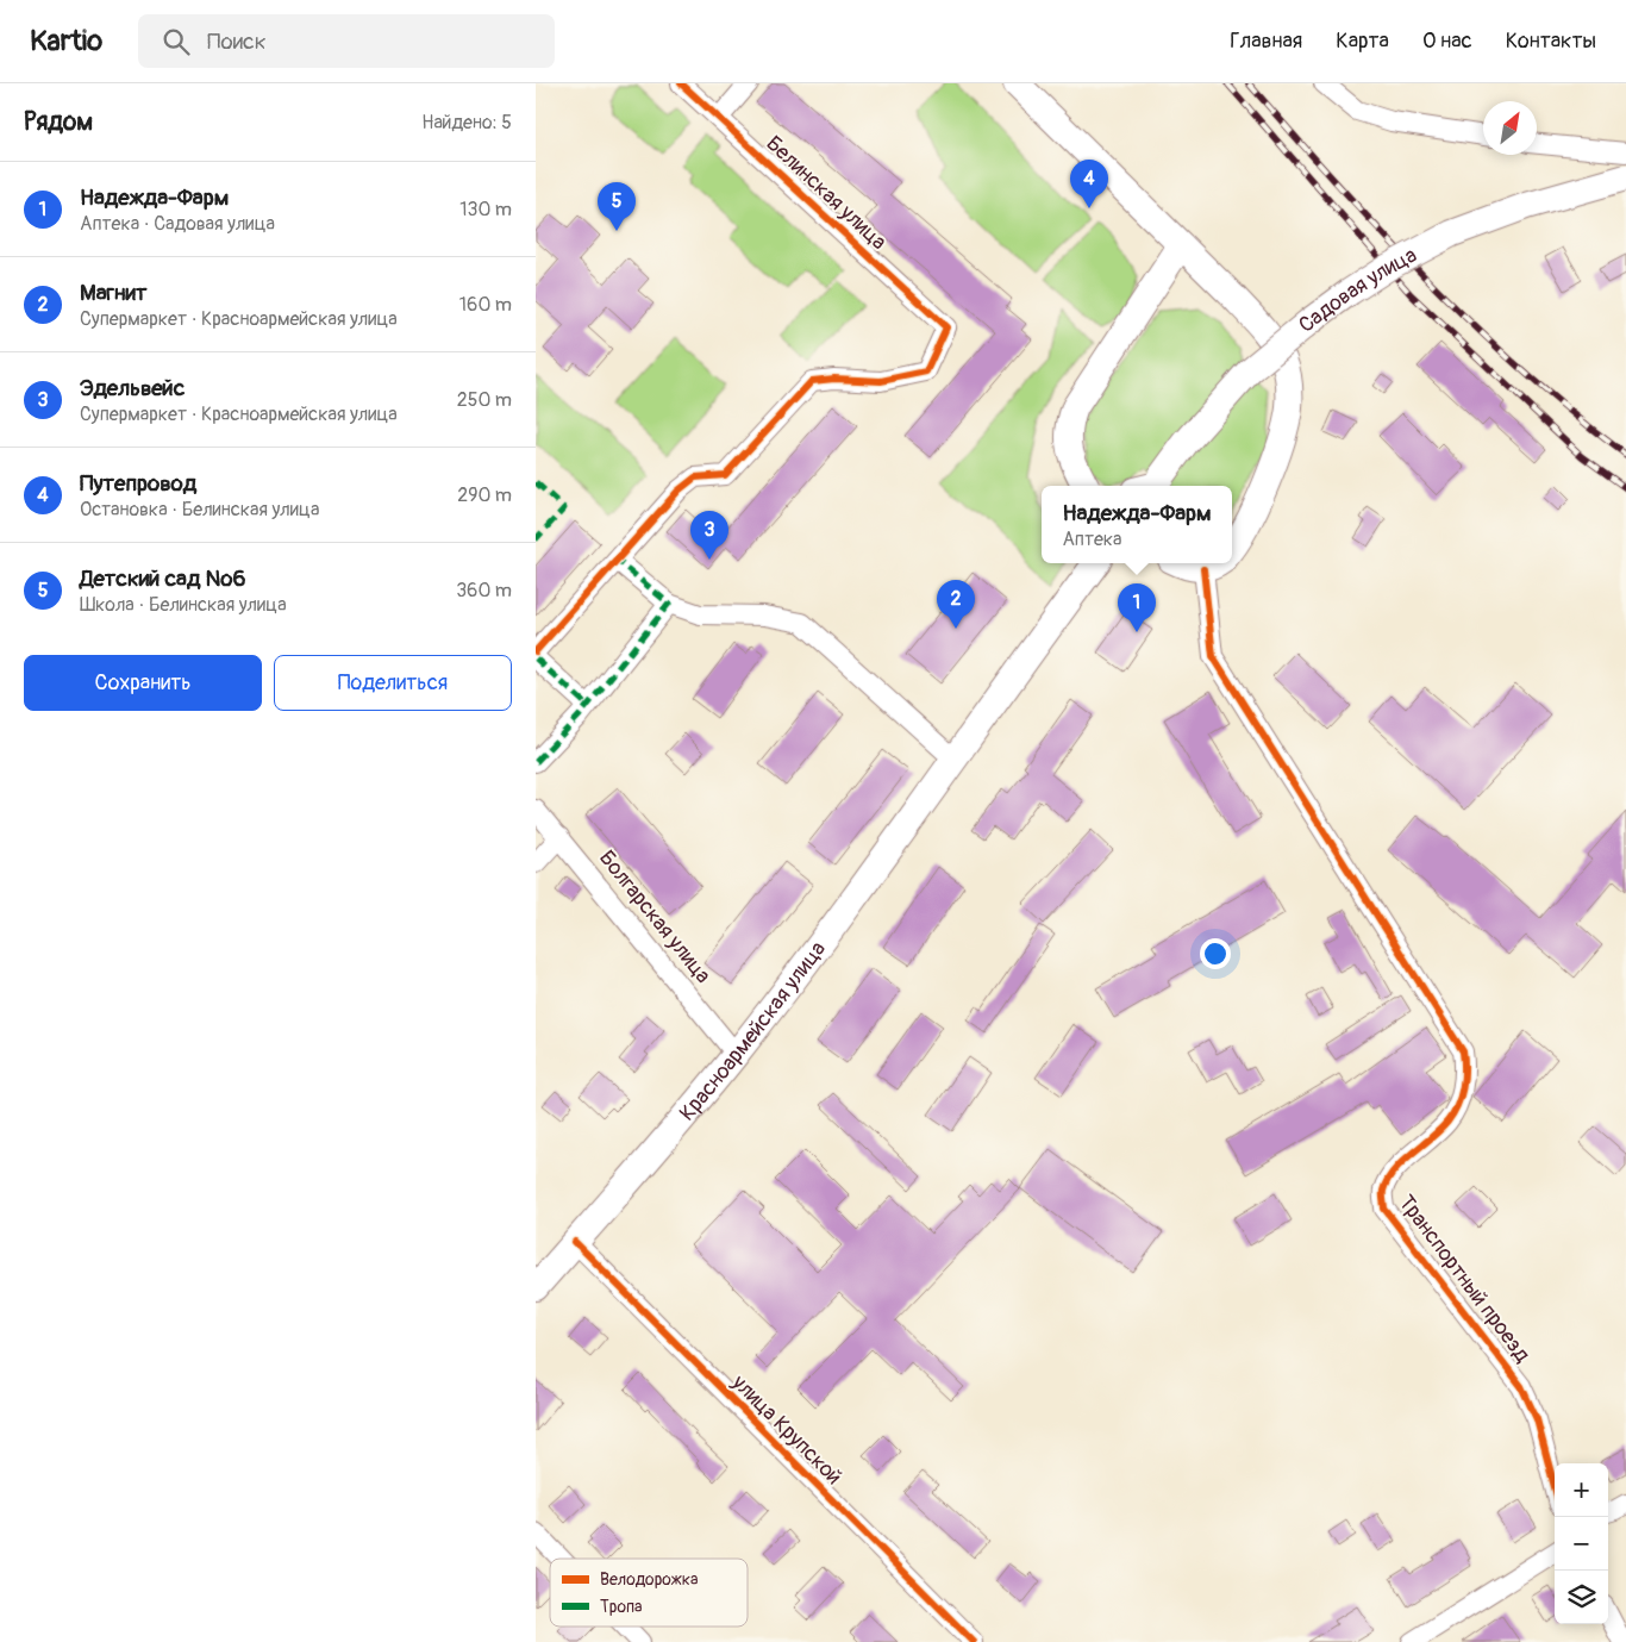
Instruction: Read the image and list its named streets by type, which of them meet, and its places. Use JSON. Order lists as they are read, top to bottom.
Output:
{
  "streets": {
    "main road": ["Садовая улица", "Красноармейская улица"],
    "street": [
      "Белинская улица",
      "Болгарская улица",
      "Транспортный проезд",
      "улица Крупской"
    ]
  },
  "crossings": [
    ["Болгарская улица", "Красноармейская улица"],
    ["Красноармейская улица", "улица Крупской"]
  ],
  "legend": ["Велодорожка", "Тропа"],
  "north": "top right",
  "page": {
    "header": "Kartio",
    "search": "Поиск",
    "nav": [
      "Главная",
      "Карта",
      "О нас",
      "Контакты"
    ],
    "heading": ["Рядом", "Найдено: 5"],
    "pins": [
      "4",
      "5",
      "3",
      "2",
      "1"
    ],
    "list": [
      {
        "mark": "1",
        "name": "Надежда-Фарм",
        "note": "Аптека · Садовая улица",
        "value": "130 m"
      },
      {
        "mark": "2",
        "name": "Магнит",
        "note": "Супермаркет · Красноармейская улица",
        "value": "160 m"
      },
      {
        "mark": "3",
        "name": "Эдельвейс",
        "note": "Супермаркет · Красноармейская улица",
        "value": "250 m"
      },
      {
        "mark": "4",
        "name": "Путепровод",
        "note": "Остановка · Белинская улица",
        "value": "290 m"
      },
      {
        "mark": "5",
        "name": "Детский сад №6",
        "note": "Школа · Белинская улица",
        "value": "360 m"
      }
    ],
    "popup": ["Надежда-Фарм", "Аптека"],
    "buttons": ["Сохранить", "Поделиться"],
    "map_buttons": ["+", "−"]
  }
}
